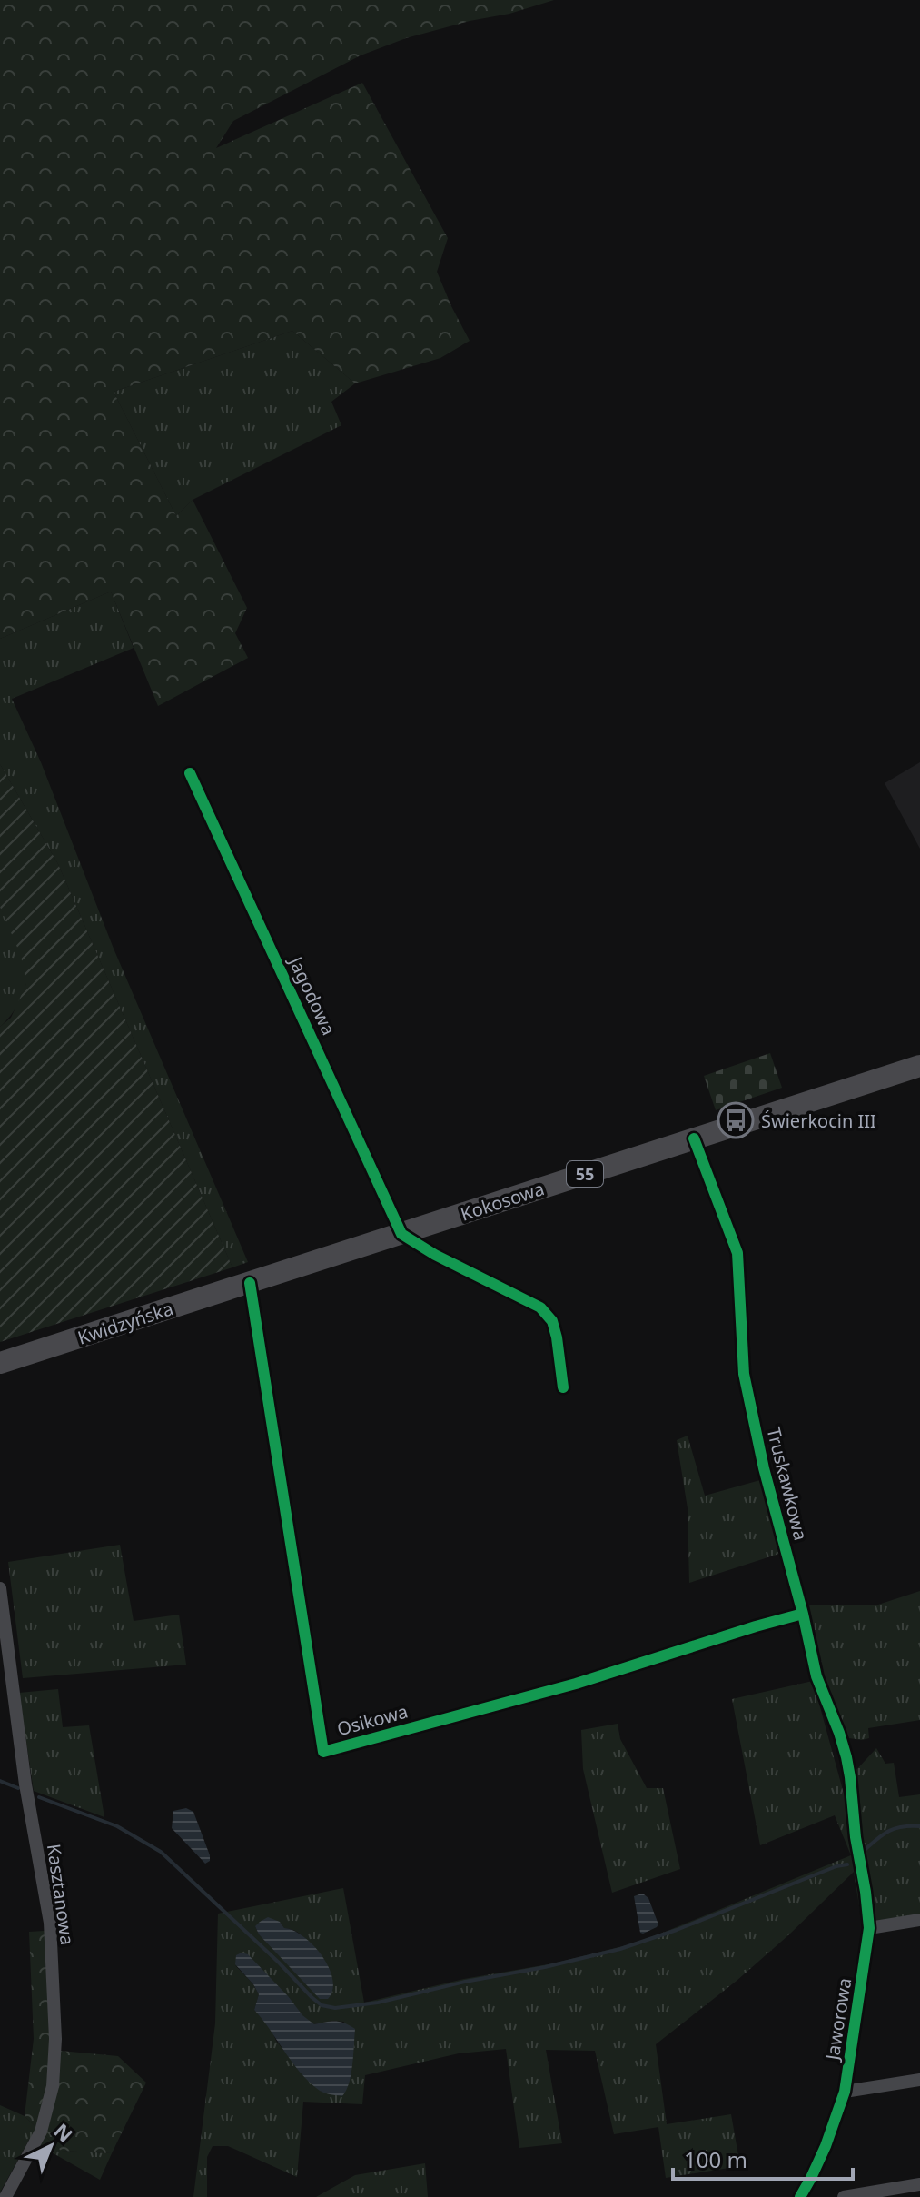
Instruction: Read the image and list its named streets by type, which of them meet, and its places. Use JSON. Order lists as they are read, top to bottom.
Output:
{
  "streets": {
    "main road": ["55", "Kokosowa", "Kwidzyńska"],
    "street": [
      "Jagodowa",
      "Truskawkowa",
      "Osikowa",
      "Kasztanowa",
      "Jaworowa"
    ]
  },
  "crossings": [
    ["Jagodowa", "Kokosowa"],
    ["Kokosowa", "Kwidzyńska"],
    ["Kokosowa", "Truskawkowa"],
    ["Kokosowa", "Osikowa"],
    ["Kwidzyńska", "Osikowa"],
    ["Truskawkowa", "Osikowa"],
    ["Truskawkowa", "Jaworowa"]
  ],
  "places": {
    "bus stop": ["Świerkocin III"]
  },
  "scale_bar": "100 m",
  "north": "top right"
}
